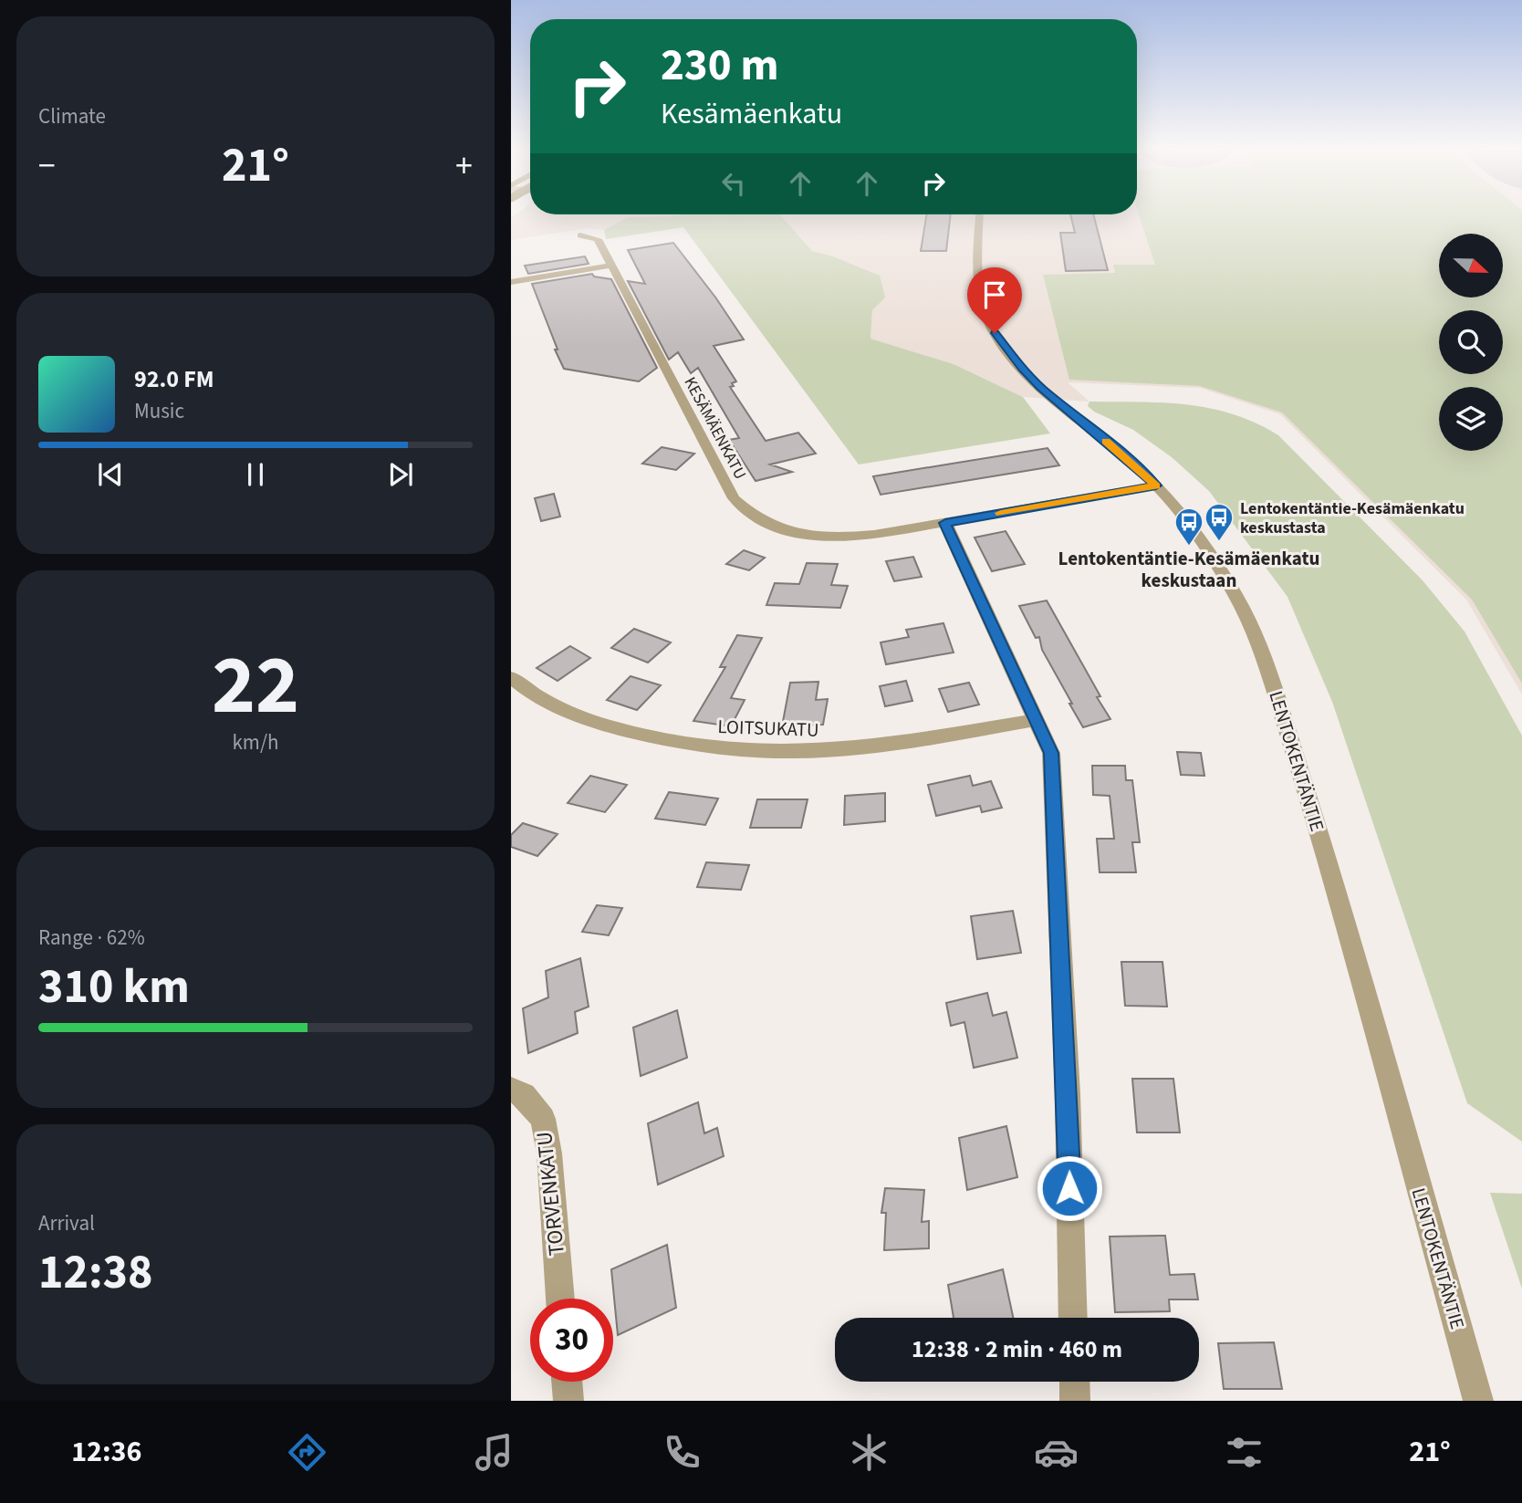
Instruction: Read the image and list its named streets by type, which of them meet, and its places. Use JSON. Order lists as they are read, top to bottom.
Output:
{
  "streets": {
    "street": [
      "KESÄMÄENKATU",
      "LOITSUKATU",
      "LENTOKENTÄNTIE",
      "TORVENKATU"
    ]
  },
  "crossings": [
    ["KESÄMÄENKATU", "LENTOKENTÄNTIE"]
  ],
  "places": {
    "bus stop": ["Lentokentäntie-Kesämäenkatu keskustasta", "Lentokentäntie-Kesämäenkatu keskustaan"]
  },
  "north": "right",
  "page": {
    "tile": [
      "Climate",
      ["22", "km/h"],
      ["Range · 62%", "310 km"],
      ["Arrival", "12:38"]
    ],
    "turn": ["230 m", "Kesämäenkatu"],
    "heat": ["−", "21°", "+"],
    "song": ["92.0 FM", "Music"],
    "limit": "30",
    "trip": "12:38 · 2 min · 460 m",
    "tabs": ["12:36", "21°"]
  }
}
